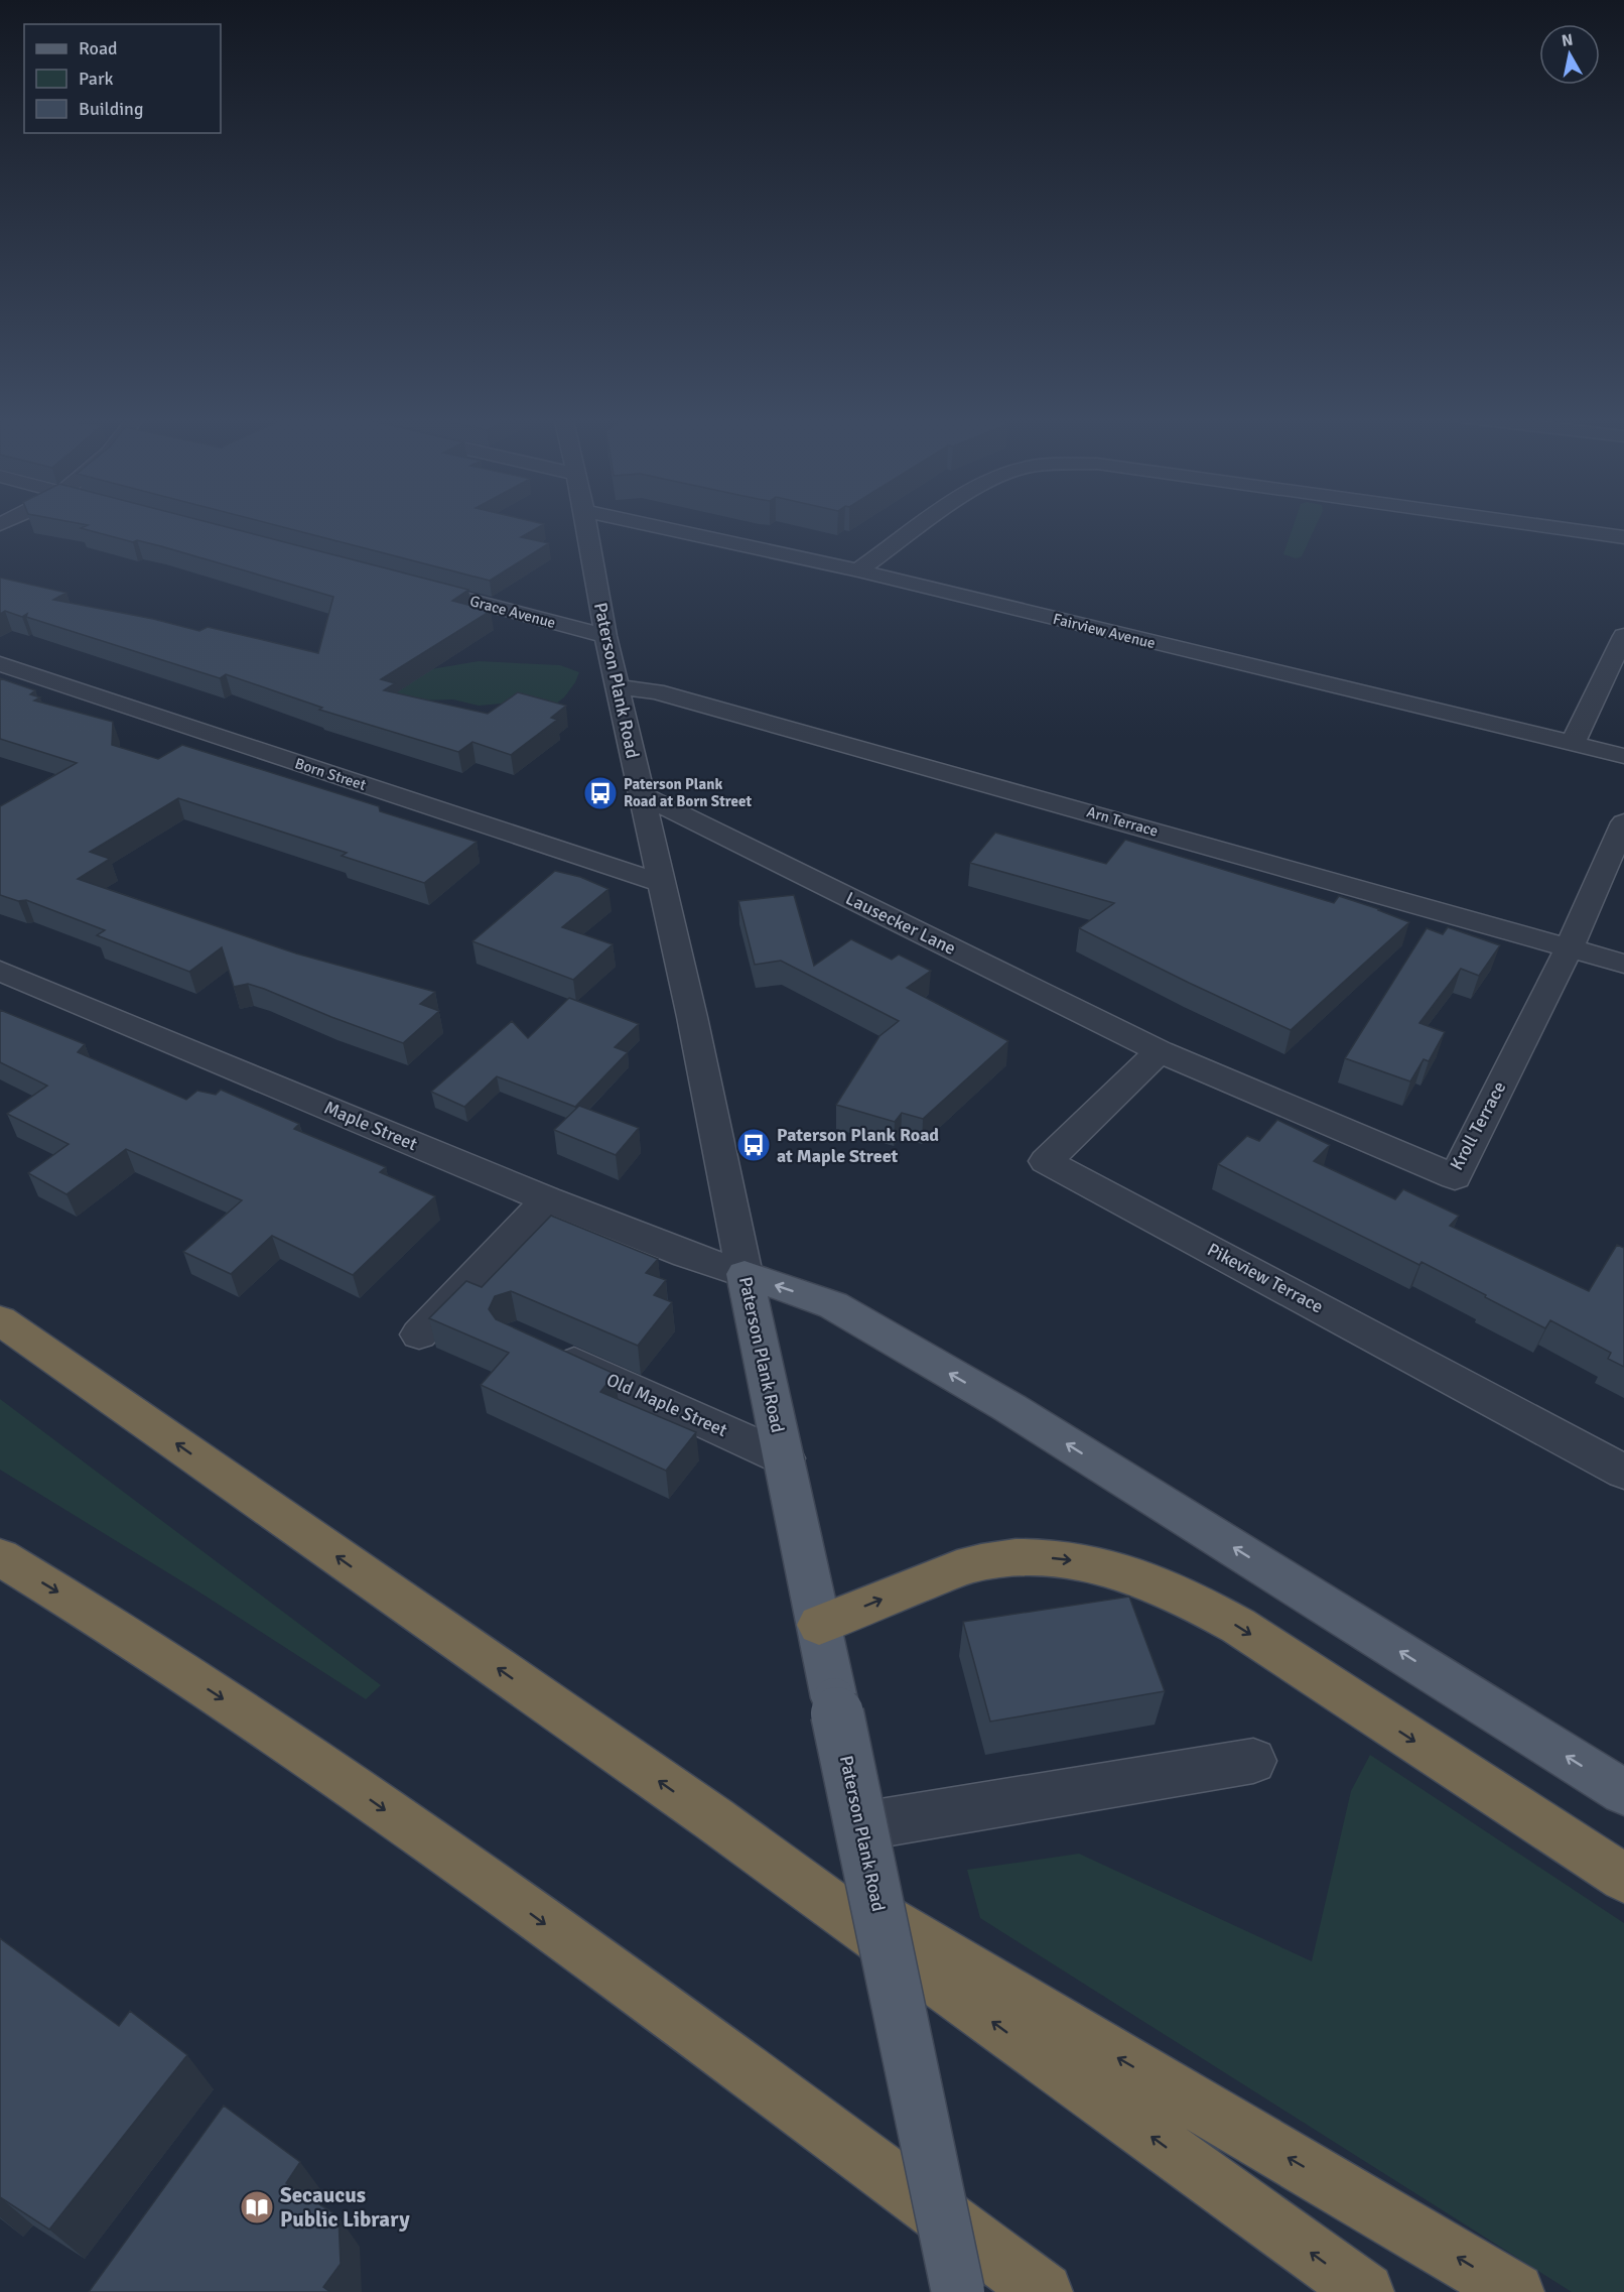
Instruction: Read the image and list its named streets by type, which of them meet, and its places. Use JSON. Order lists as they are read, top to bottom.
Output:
{
  "streets": {
    "main road": ["Paterson Plank Road"],
    "street": [
      "Grace Avenue",
      "Fairview Avenue",
      "Born Street",
      "Arn Terrace",
      "Lausecker Lane",
      "Maple Street",
      "Kroll Terrace",
      "Pikeview Terrace",
      "Old Maple Street"
    ]
  },
  "crossings": [
    ["Grace Avenue", "Paterson Plank Road"],
    ["Paterson Plank Road", "Born Street"],
    ["Paterson Plank Road", "Arn Terrace"],
    ["Paterson Plank Road", "Lausecker Lane"],
    ["Paterson Plank Road", "Maple Street"],
    ["Paterson Plank Road", "Old Maple Street"],
    ["Arn Terrace", "Kroll Terrace"],
    ["Lausecker Lane", "Kroll Terrace"],
    ["Lausecker Lane", "Pikeview Terrace"],
    ["Kroll Terrace", "Pikeview Terrace"]
  ],
  "places": {
    "bus stop": ["Paterson Plank Road at Born Street", "Paterson Plank Road at Maple Street"],
    "library": ["Secaucus Public Library"]
  },
  "legend": ["Road", "Park", "Building"],
  "north": "top"
}
